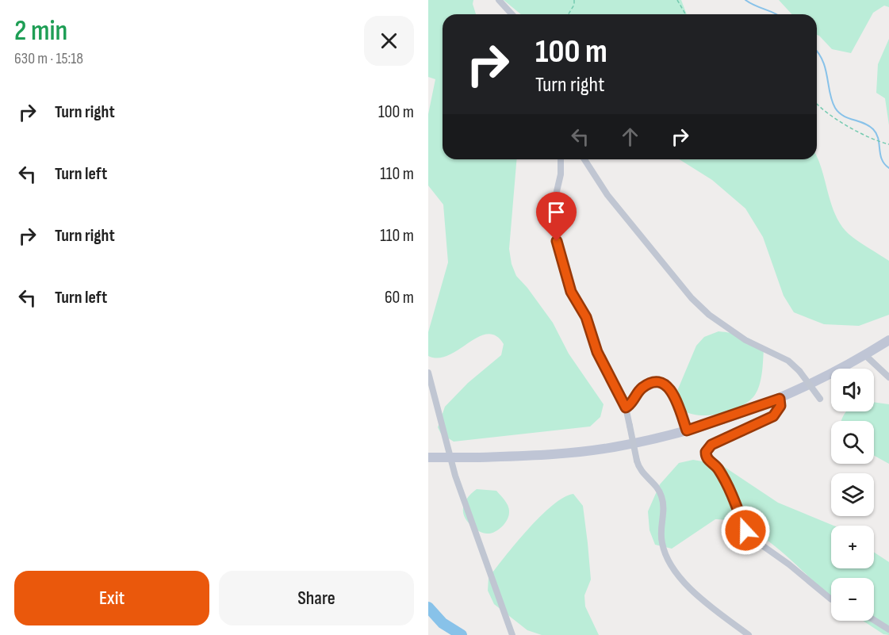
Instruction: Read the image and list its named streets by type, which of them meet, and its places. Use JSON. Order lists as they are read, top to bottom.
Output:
{
  "page": {
    "heading": ["2 min", "630 m · 15:18"],
    "turn": ["100 m", "Turn right"],
    "list": [
      {
        "name": "Turn right",
        "value": "100 m"
      },
      {
        "name": "Turn left",
        "value": "110 m"
      },
      {
        "name": "Turn right",
        "value": "110 m"
      },
      {
        "name": "Turn left",
        "value": "60 m"
      }
    ],
    "map_buttons": ["+", "−"],
    "buttons": ["Exit", "Share"]
  }
}
